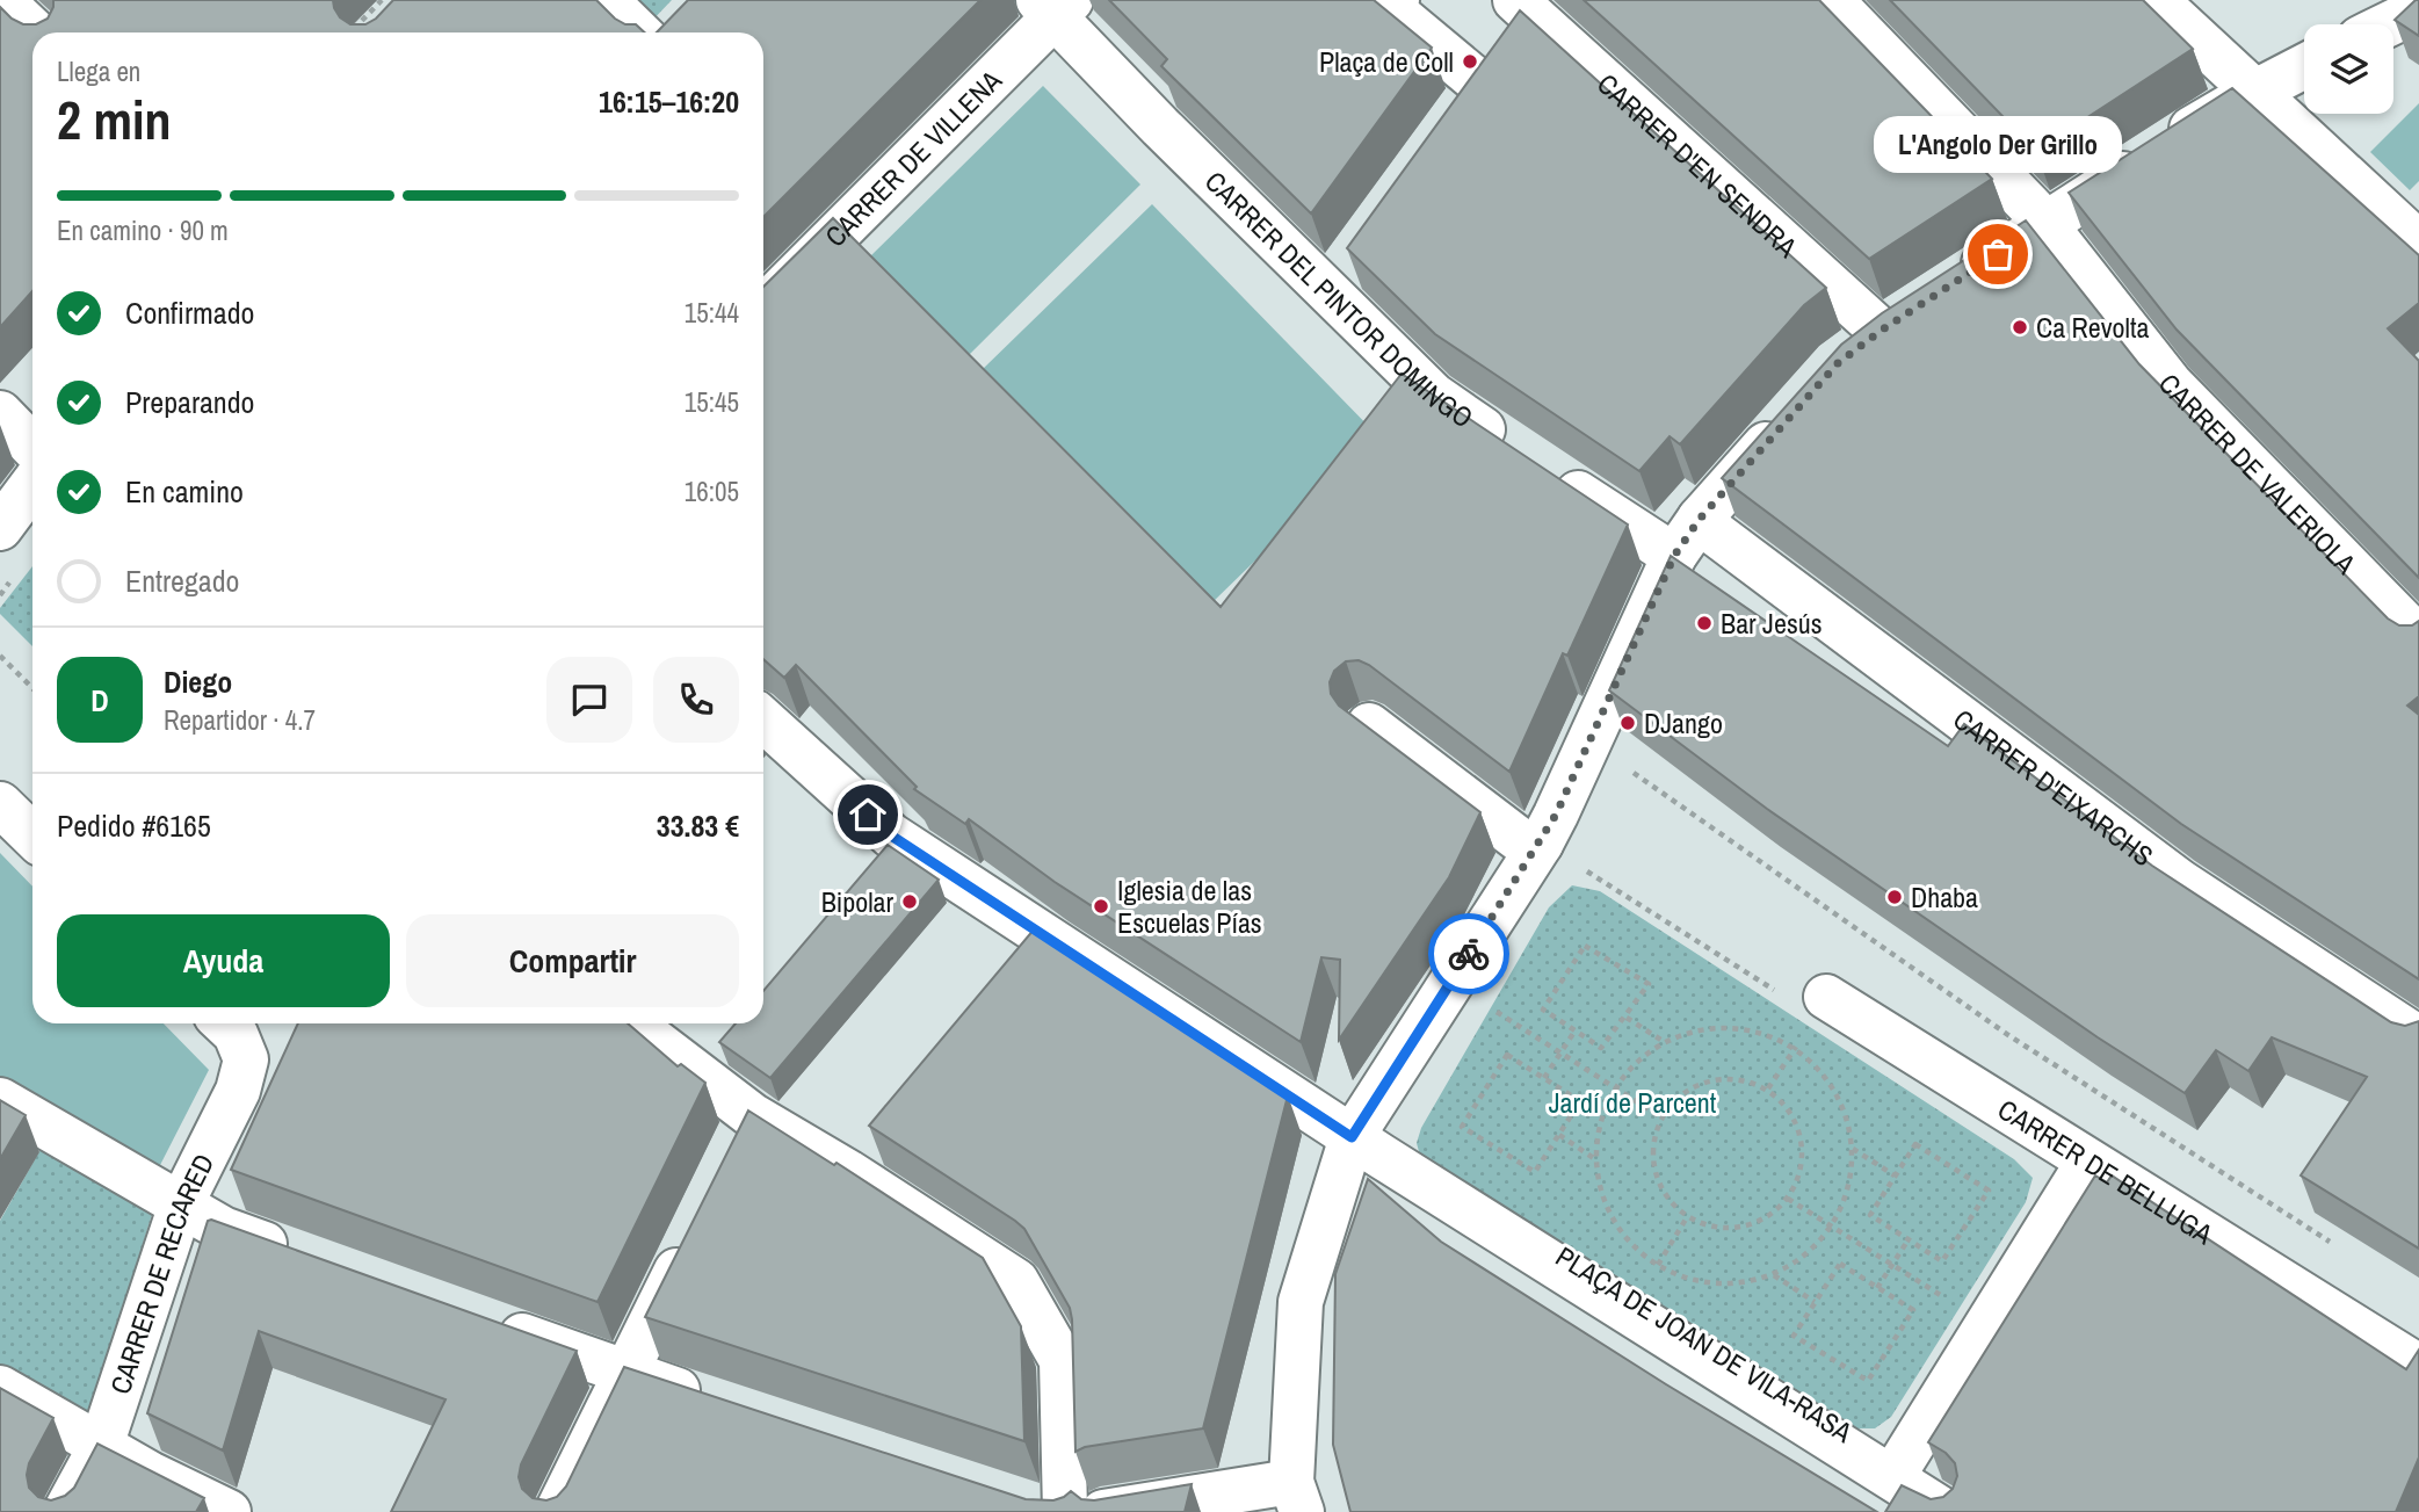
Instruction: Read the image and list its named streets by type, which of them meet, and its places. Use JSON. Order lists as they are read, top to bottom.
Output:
{
  "streets": {
    "street": [
      "CARRER DE VILLENA",
      "CARRER D'EN SENDRA",
      "CARRER DEL PINTOR DOMINGO",
      "CARRER DE VALERIOLA",
      "CARRER D'EIXARCHS",
      "CARRER DE BELLUGA",
      "CARRER DE RECARED",
      "PLAÇA DE JOAN DE VILA-RASA"
    ]
  },
  "crossings": [
    ["CARRER DE VILLENA", "CARRER DEL PINTOR DOMINGO"]
  ],
  "parks": ["Jardí de Parcent"],
  "places": [
    "Plaça de Coll",
    "L'Angolo Der Grillo",
    "Ca Revolta",
    "Bar Jesús",
    "DJango",
    "Dhaba",
    "Bipolar",
    "Iglesia de las Escuelas Pías"
  ],
  "page": {
    "heading": ["2 min", "Llega en", "16:15–16:20"],
    "panel": [
      "Diego",
      "Repartidor · 4.7",
      "Pedido #6165",
      "33.83 €"
    ],
    "bubble": "L'Angolo Der Grillo",
    "bar": "En camino · 90 m",
    "list": [
      ["Confirmado", "15:44"],
      ["Preparando", "15:45"],
      ["En camino", "16:05"],
      "Entregado"
    ],
    "round": "D",
    "buttons": ["Ayuda", "Compartir"]
  }
}
